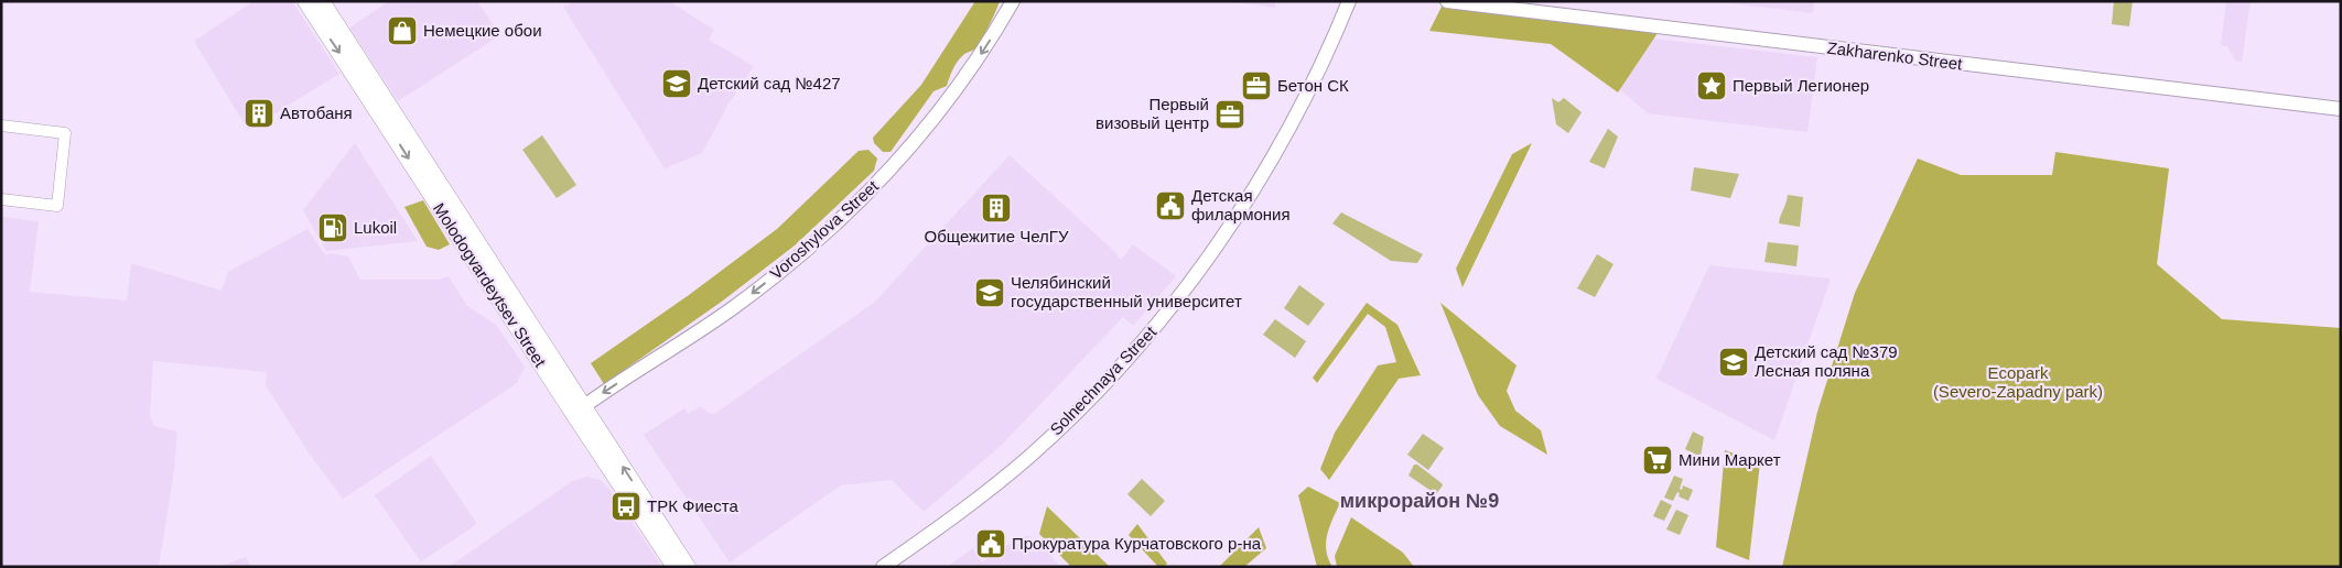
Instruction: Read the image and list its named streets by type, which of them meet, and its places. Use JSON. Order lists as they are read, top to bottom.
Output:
{
  "streets": {
    "main road": ["Molodogvardeytsev Street"],
    "street": ["Zakharenko Street", "Voroshylova Street", "Solnechnaya Street"]
  },
  "crossings": [
    ["Voroshylova Street", "Molodogvardeytsev Street"]
  ],
  "one_way": ["Voroshylova Street"],
  "districts": ["микрорайон №9"],
  "parks": ["Ecopark (Severo-Zapadny park)"],
  "places": {
    "shop": ["Немецкие обои"],
    "school or university": ["Детский сад №427", "Челябинский государственный университет", "Детский сад №379 Лесная поляна"],
    "office": ["Бетон СК", "Первый визовый центр"],
    "place": ["Первый Легионер"],
    "building": ["Автобаня", "Общежитие ЧелГУ"],
    "public building": ["Детская филармония", "Прокуратура Курчатовского р-на"],
    "fuel station": ["Lukoil"],
    "supermarket": ["Мини Маркет"],
    "bus stop": ["ТРК Фиеста"]
  }
}
